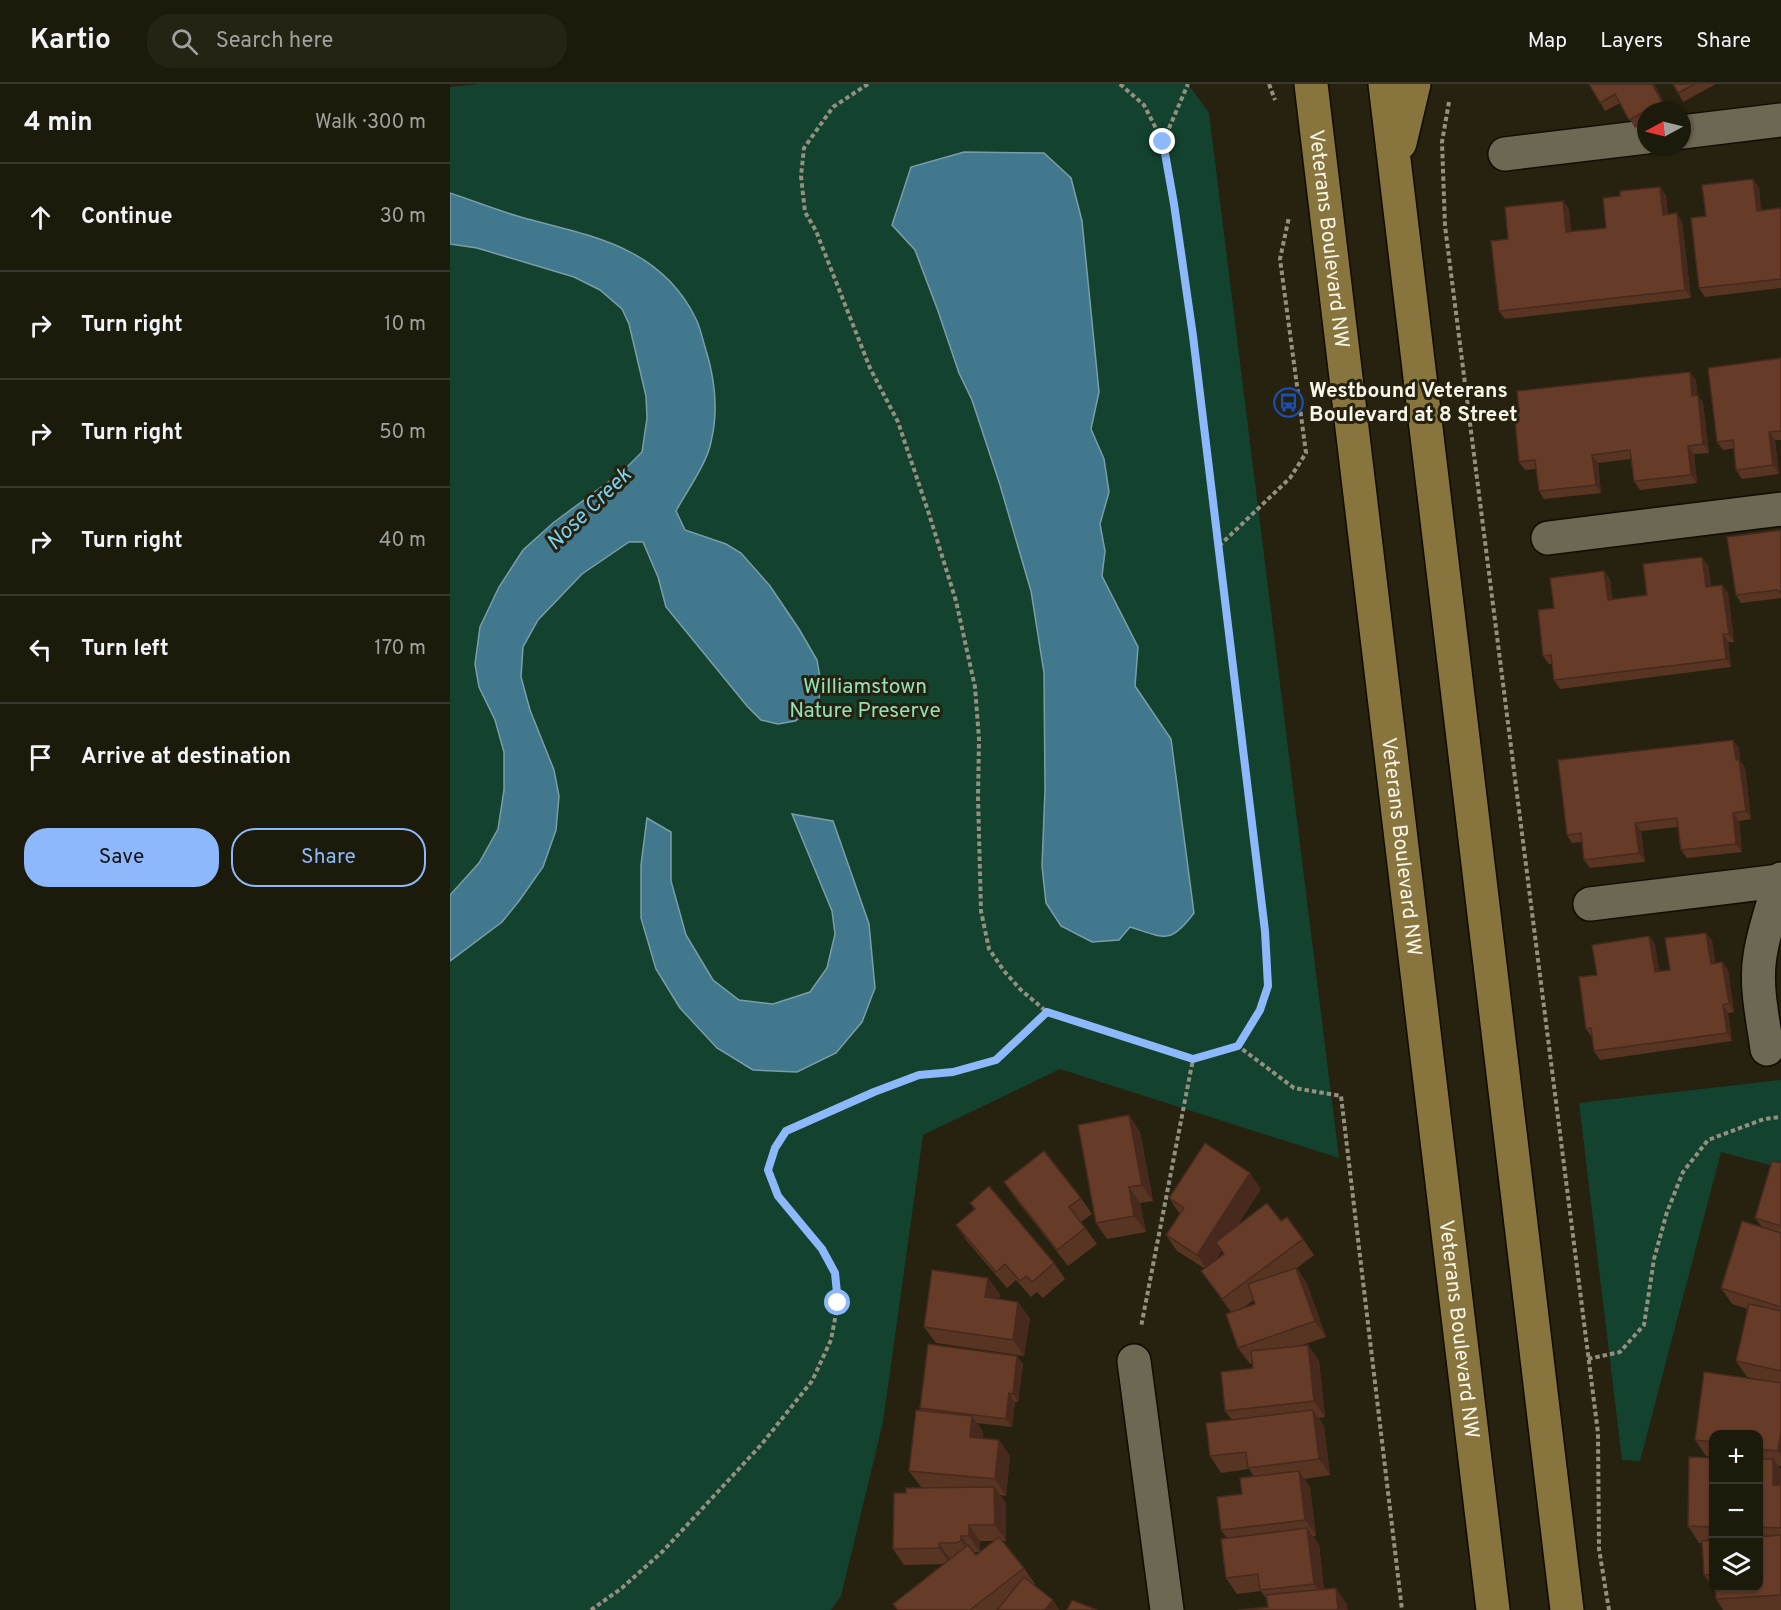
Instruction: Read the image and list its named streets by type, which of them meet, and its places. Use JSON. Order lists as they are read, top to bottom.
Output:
{
  "streets": {
    "main road": ["Veterans Boulevard NW"]
  },
  "water": ["Nose Creek"],
  "parks": ["Williamstown Nature Preserve"],
  "places": {
    "bus stop": ["Westbound Veterans Boulevard at 8 Street"]
  },
  "north": "left",
  "page": {
    "header": "Kartio",
    "search": "Search here",
    "nav": ["Map", "Layers", "Share"],
    "heading": ["4 min", "Walk · 300 m"],
    "list": [
      ["Continue", "30 m"],
      ["Turn right", "10 m"],
      ["Turn right", "50 m"],
      ["Turn right", "40 m"],
      ["Turn left", "170 m"],
      "Arrive at destination"
    ],
    "buttons": ["Save", "Share"],
    "map_buttons": ["+", "−"]
  }
}
